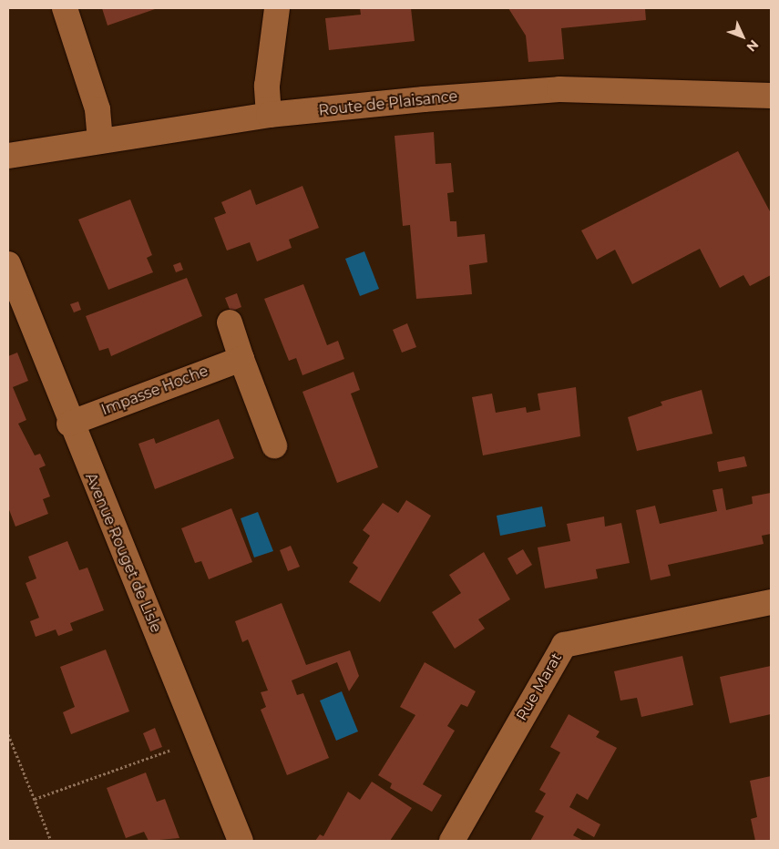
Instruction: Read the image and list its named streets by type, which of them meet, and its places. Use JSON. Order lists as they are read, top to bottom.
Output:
{
  "streets": {
    "street": [
      "Route de Plaisance",
      "Impasse Hoche",
      "Avenue Rouget de Lisle",
      "Rue Marat"
    ]
  },
  "crossings": [
    ["Impasse Hoche", "Avenue Rouget de Lisle"]
  ],
  "north": "bottom right"
}
